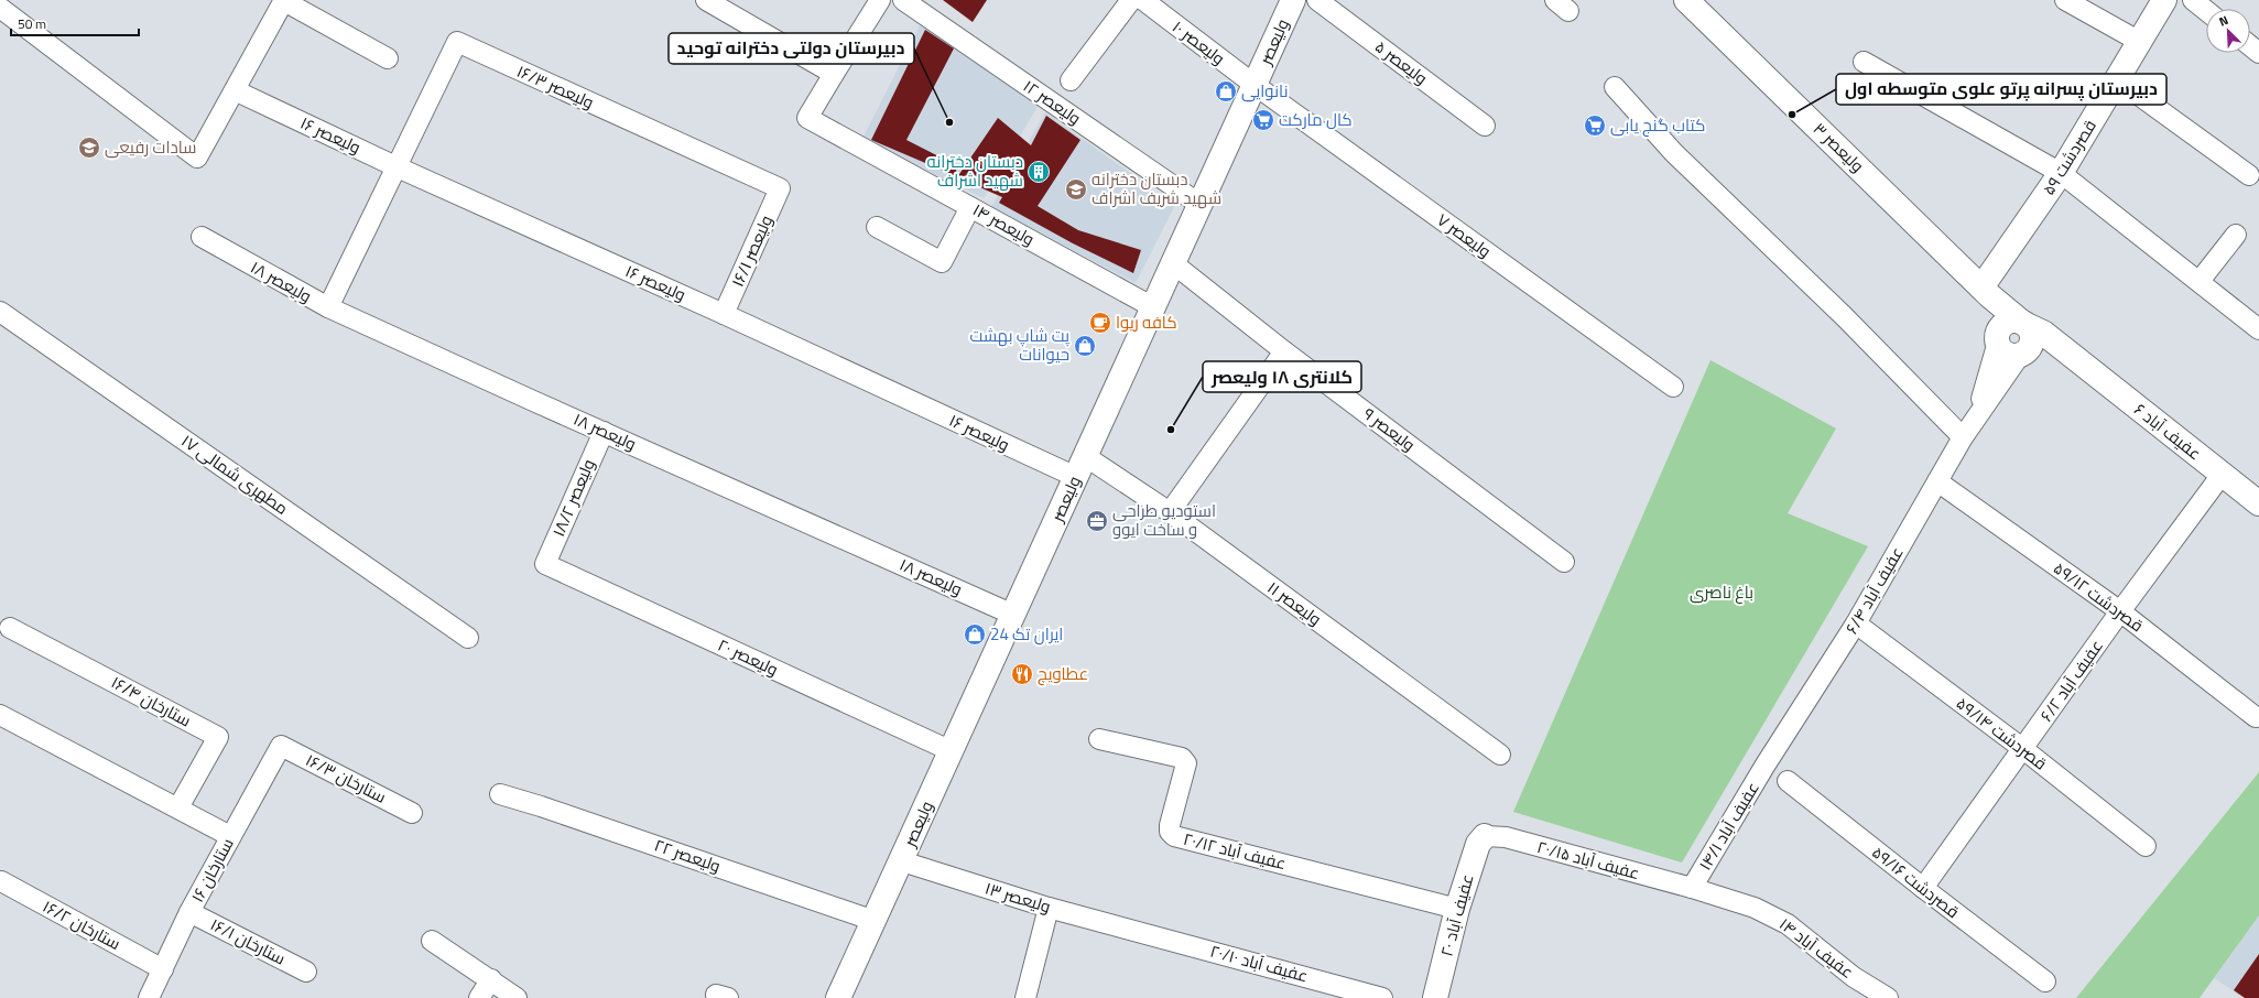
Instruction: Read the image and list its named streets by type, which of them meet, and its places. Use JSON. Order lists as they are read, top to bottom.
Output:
{
  "streets": {
    "street": [
      "ولیعصر",
      "۱۰ ولیعصر",
      "۵ ولیعصر",
      "۱۶/۳ ولیعصر",
      "۱۲ ولیعصر",
      "۱۶ ولیعصر",
      "۳ ولیعصر",
      "۵۹ قصردشت",
      "۱۴ ولیعصر",
      "۷ ولیعصر",
      "۱۶/۱ ولیعصر",
      "۱۸ ولیعصر",
      "۹ ولیعصر",
      "عفیف آباد ۶",
      "۱۷ مطهری شمالی",
      "۱۸/۲ ولیعصر",
      "عفیف آباد ۶/۴",
      "۵۹/۱۲ قصردشت",
      "۱۱ ولیعصر",
      "۲۰ ولیعصر",
      "عفیف آباد ۶/۲",
      "۱۶/۴ ستارخان",
      "۵۹/۱۴ قصردشت",
      "۱۶/۳ ستارخان",
      "عفیف آباد ۱۴/۱",
      "عفیف آباد ۲۰/۱۲",
      "۲۲ ولیعصر",
      "عفیف آباد ۲۰/۱۵",
      "۱۶ ستارخان",
      "۵۹/۱۶ قصردشت",
      "۱۳ ولیعصر",
      "عفیف آباد ۲۰",
      "۱۶/۲ ستارخان",
      "۱۶/۱ ستارخان",
      "عفیف آباد ۱۴",
      "عفیف آباد ۲۰/۱۰"
    ]
  },
  "crossings": [
    ["ولیعصر", "۱۰ ولیعصر"],
    ["ولیعصر", "۱۲ ولیعصر"],
    ["ولیعصر", "۱۶ ولیعصر"],
    ["ولیعصر", "۱۴ ولیعصر"],
    ["ولیعصر", "۷ ولیعصر"],
    ["ولیعصر", "۱۸ ولیعصر"],
    ["ولیعصر", "۹ ولیعصر"],
    ["ولیعصر", "۱۱ ولیعصر"],
    ["ولیعصر", "۲۰ ولیعصر"],
    ["ولیعصر", "۲۲ ولیعصر"],
    ["ولیعصر", "۱۳ ولیعصر"],
    ["۱۰ ولیعصر", "۷ ولیعصر"],
    ["۱۶/۳ ولیعصر", "۱۶ ولیعصر"],
    ["۱۶/۳ ولیعصر", "۱۶/۱ ولیعصر"],
    ["۱۶ ولیعصر", "۱۶/۱ ولیعصر"],
    ["۱۶ ولیعصر", "۱۱ ولیعصر"],
    ["۳ ولیعصر", "۵۹ قصردشت"],
    ["۳ ولیعصر", "عفیف آباد ۶"],
    ["۳ ولیعصر", "عفیف آباد ۶/۴"],
    ["۱۸ ولیعصر", "۱۸/۲ ولیعصر"],
    ["عفیف آباد ۶", "عفیف آباد ۶/۴"],
    ["عفیف آباد ۶", "عفیف آباد ۶/۲"],
    ["۱۸/۲ ولیعصر", "۲۰ ولیعصر"],
    ["عفیف آباد ۶/۴", "۵۹/۱۲ قصردشت"],
    ["عفیف آباد ۶/۴", "۵۹/۱۴ قصردشت"],
    ["عفیف آباد ۶/۴", "عفیف آباد ۱۴/۱"],
    ["۵۹/۱۲ قصردشت", "عفیف آباد ۶/۲"],
    ["عفیف آباد ۶/۲", "۵۹/۱۴ قصردشت"],
    ["عفیف آباد ۶/۲", "۵۹/۱۶ قصردشت"],
    ["۱۶/۳ ستارخان", "۱۶ ستارخان"],
    ["عفیف آباد ۱۴/۱", "عفیف آباد ۲۰/۱۵"],
    ["عفیف آباد ۱۴/۱", "عفیف آباد ۱۴"],
    ["عفیف آباد ۲۰/۱۲", "عفیف آباد ۲۰"],
    ["عفیف آباد ۲۰/۱۵", "عفیف آباد ۲۰"],
    ["عفیف آباد ۲۰/۱۵", "عفیف آباد ۱۴"],
    ["۱۶ ستارخان", "۱۶/۲ ستارخان"],
    ["۱۶ ستارخان", "۱۶/۱ ستارخان"],
    ["۱۳ ولیعصر", "عفیف آباد ۲۰/۱۰"]
  ],
  "parks": ["باغ ناصری"],
  "places": {
    "shop": ["نانوایی", "پت شاپ بهشت حیوانات", "ایران تک 24"],
    "other": ["دبیرستان پسرانه پرتو علوی متوسطه اول", "دبیرستان دولتی دخترانه توحید", "کلانتری ۱۸ ولیعصر"],
    "supermarket": ["کال مارکت", "کتاب گنج یابی"],
    "school or university": ["سادات رفیعی", "دبستان دخترانه شهید شریف اشراف"],
    "building": ["دبستان دخترانه شهید اشراف"],
    "cafe": ["کافه ریوا"],
    "office": ["استودیو طراحی و ساخت ایوو"],
    "restaurant": ["عطاویچ"]
  },
  "scale_bar": "50 m",
  "north": "top left"
}
